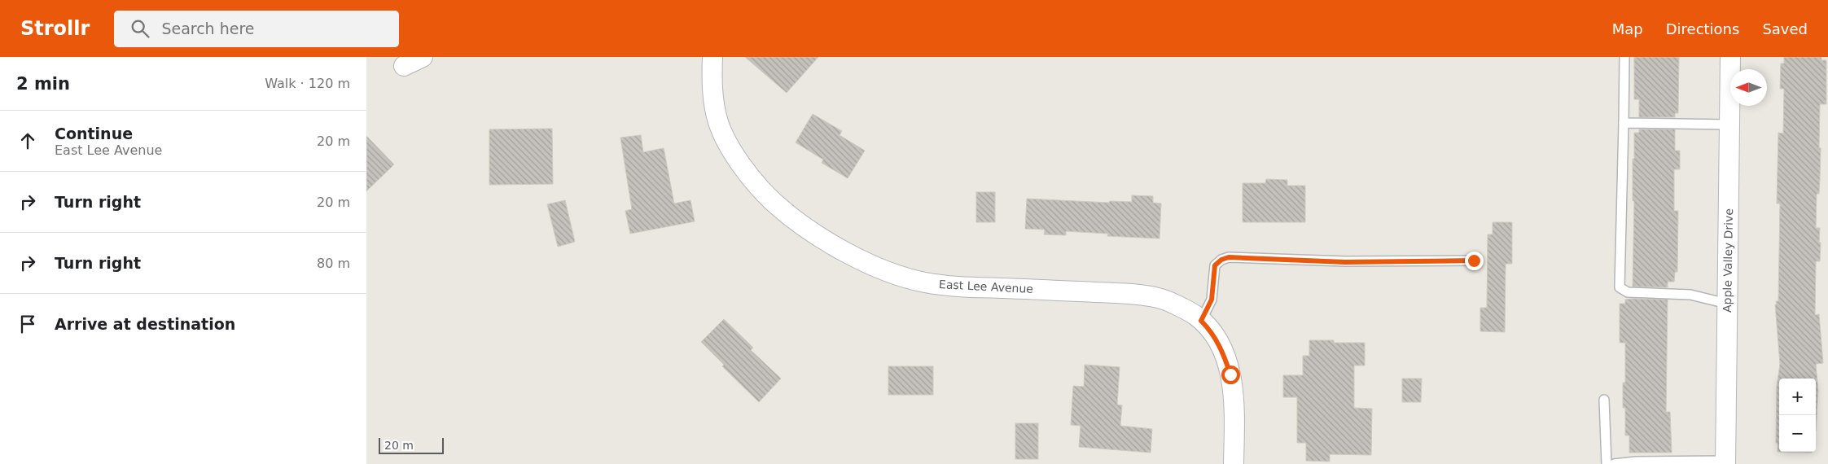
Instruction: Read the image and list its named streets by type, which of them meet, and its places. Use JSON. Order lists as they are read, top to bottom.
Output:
{
  "streets": {
    "street": ["Apple Valley Drive", "East Lee Avenue"]
  },
  "scale_bar": "20 m",
  "north": "left",
  "page": {
    "header": "Strollr",
    "search": "Search here",
    "nav": ["Map", "Directions", "Saved"],
    "heading": ["2 min", "Walk · 120 m"],
    "list": [
      ["Continue", "East Lee Avenue", "20 m"],
      ["Turn right", "20 m"],
      ["Turn right", "80 m"],
      "Arrive at destination"
    ],
    "map_buttons": ["+", "−"],
    "scale": "20 m"
  }
}
